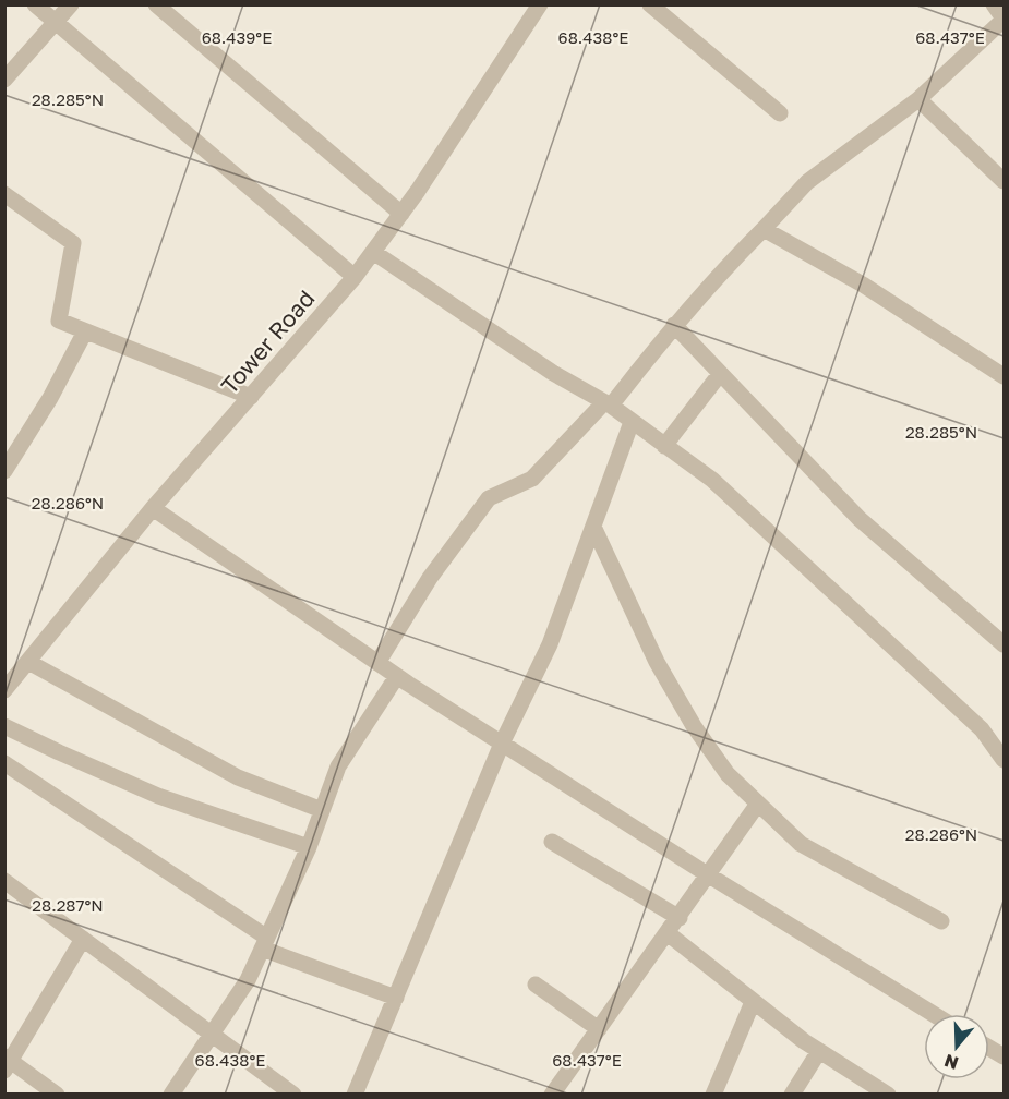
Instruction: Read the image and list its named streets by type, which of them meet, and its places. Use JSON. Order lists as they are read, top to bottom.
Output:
{
  "streets": {
    "street": ["Tower Road"]
  },
  "north": "bottom",
  "coordinates": [
    "68.438°E",
    "68.437°E",
    "68.439°E",
    "28.285°N",
    "28.286°N",
    "28.287°N"
  ]
}
